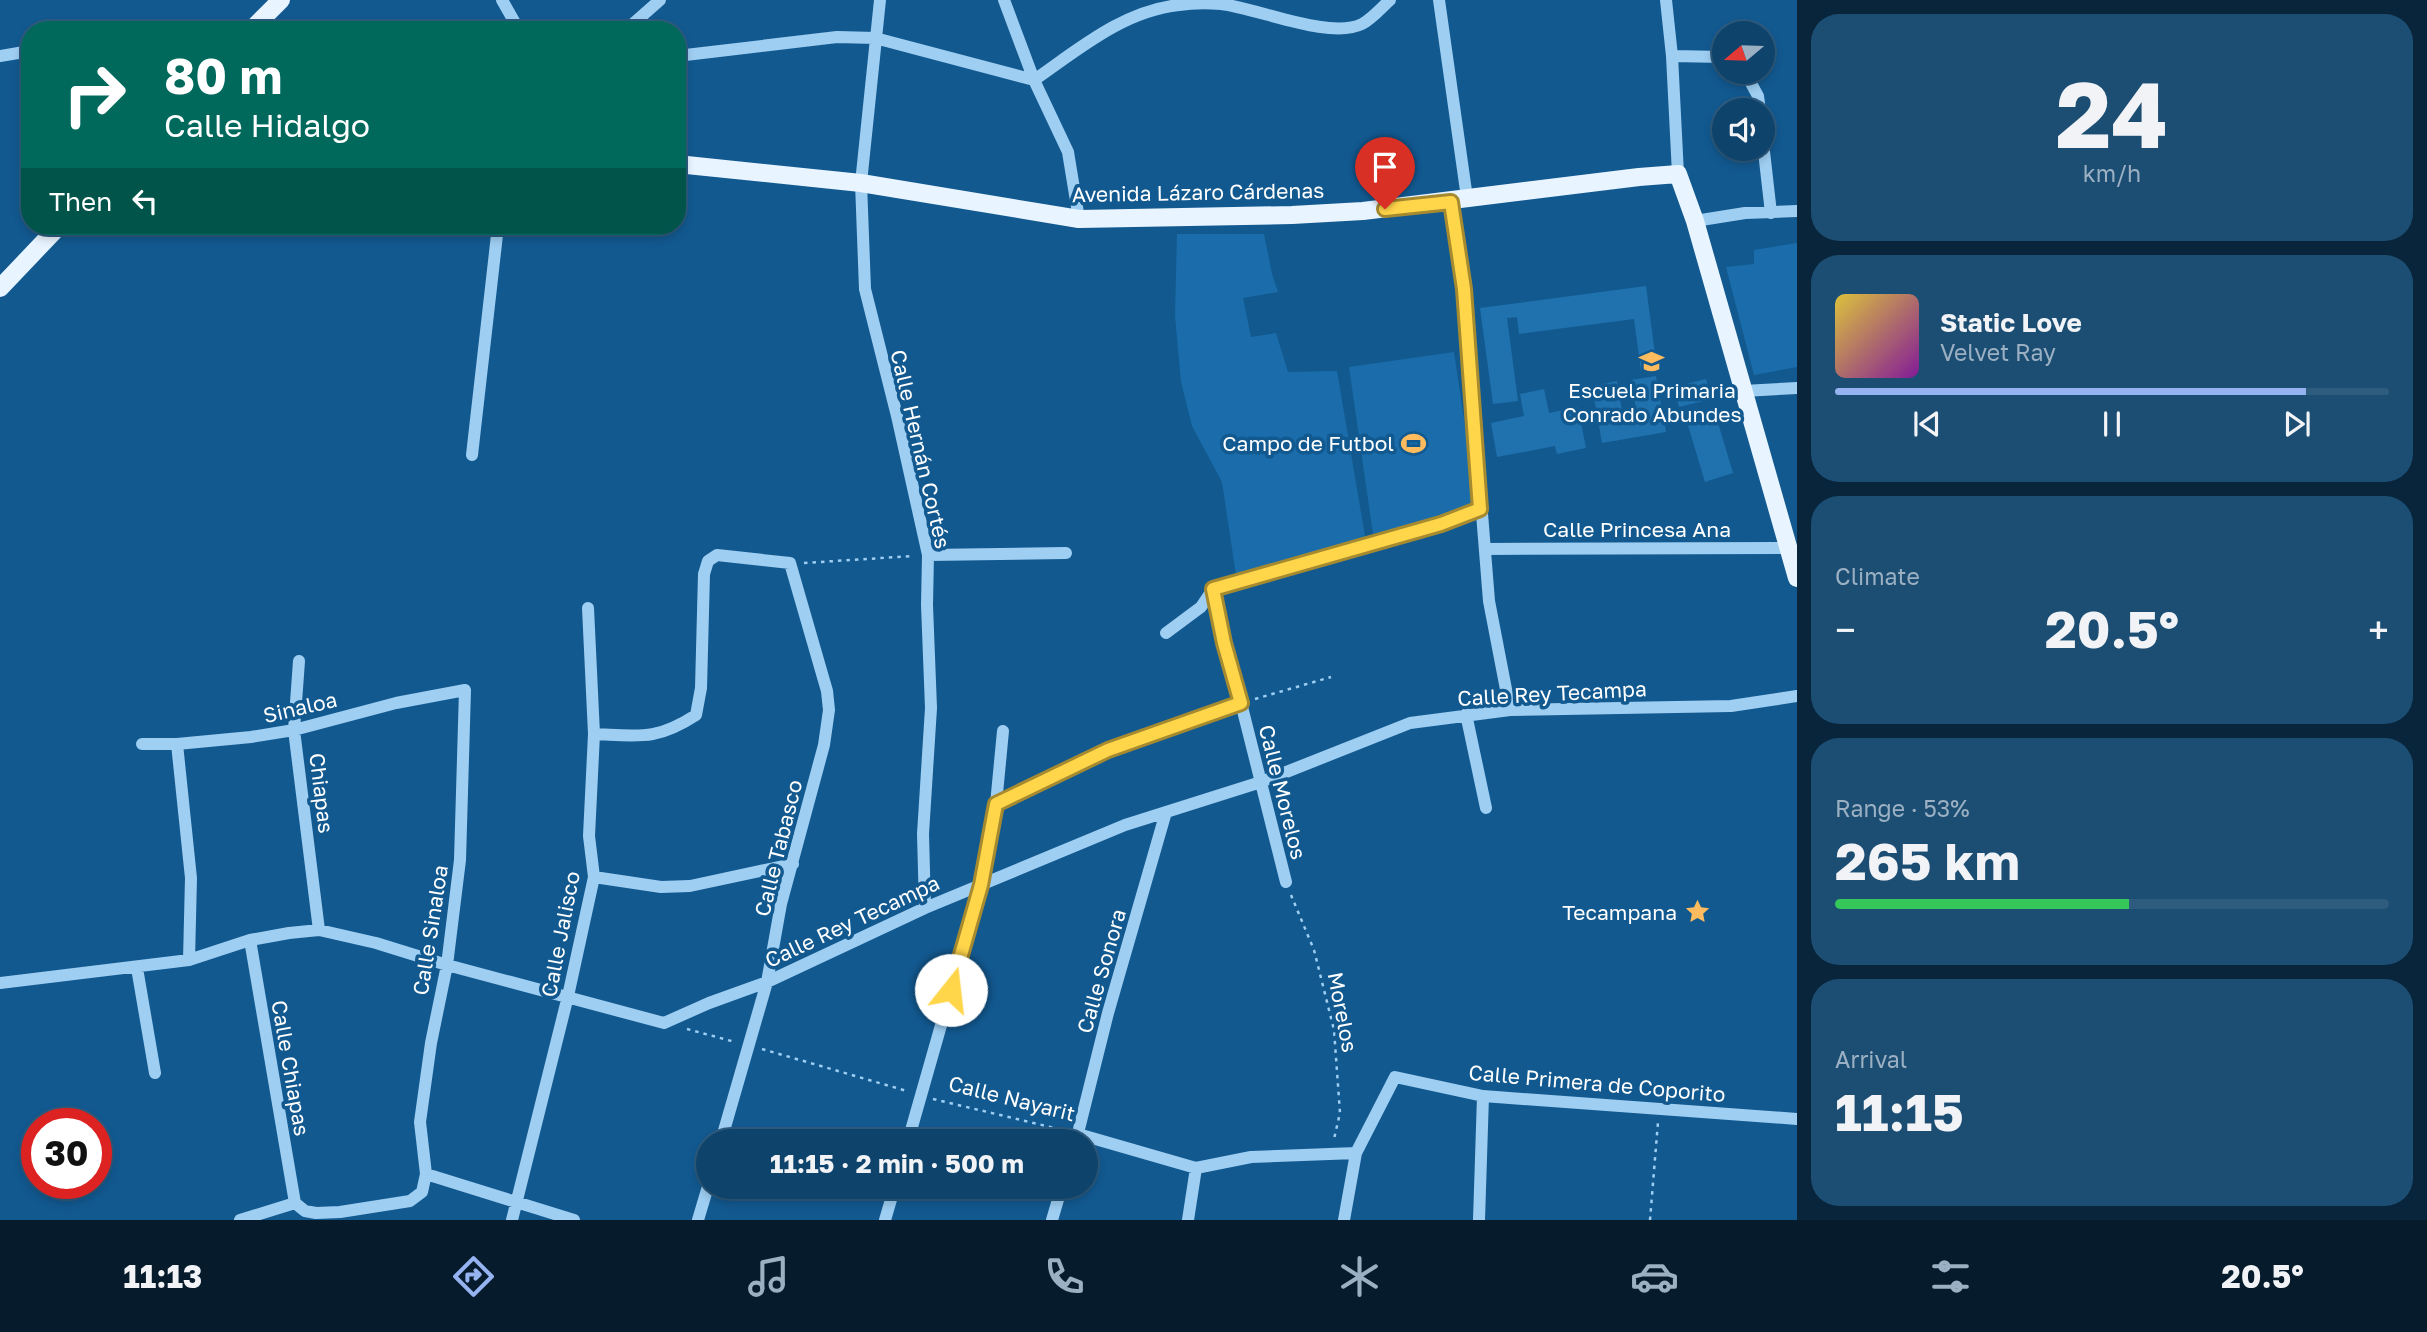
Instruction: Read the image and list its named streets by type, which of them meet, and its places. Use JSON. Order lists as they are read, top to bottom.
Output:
{
  "streets": {
    "main road": ["Avenida Lázaro Cárdenas"],
    "street": [
      "Calle Hernán Cortés",
      "Calle Princesa Ana",
      "Calle Rey Tecampa",
      "Sinaloa",
      "Calle Morelos",
      "Chiapas",
      "Calle Tabasco",
      "Calle Sinaloa",
      "Calle Jalisco",
      "Calle Sonora",
      "Calle Chiapas",
      "Calle Primera de Coporito",
      "Calle Nayarit"
    ],
    "path": ["Morelos"]
  },
  "crossings": [
    ["Avenida Lázaro Cárdenas", "Calle Hernán Cortés"],
    ["Calle Hernán Cortés", "Calle Rey Tecampa"],
    ["Calle Rey Tecampa", "Calle Morelos"],
    ["Calle Rey Tecampa", "Calle Tabasco"],
    ["Calle Rey Tecampa", "Calle Sonora"],
    ["Calle Rey Tecampa", "Calle Nayarit"],
    ["Sinaloa", "Chiapas"],
    ["Sinaloa", "Calle Sinaloa"],
    ["Calle Morelos", "Morelos"],
    ["Calle Tabasco", "Calle Nayarit"],
    ["Morelos", "Calle Nayarit"],
    ["Calle Primera de Coporito", "Calle Nayarit"]
  ],
  "places": {
    "school or university": ["Escuela Primaria Conrado Abundes"],
    "sports": ["Campo de Futbol"],
    "place": ["Tecampana"]
  },
  "north": "left",
  "page": {
    "tile": [
      ["24", "km/h"],
      "Climate",
      ["Range · 53%", "265 km"],
      ["Arrival", "11:15"]
    ],
    "turn": ["80 m", "Calle Hidalgo"],
    "then": "Then",
    "song": ["Static Love", "Velvet Ray"],
    "heat": ["−", "20.5°", "+"],
    "limit": "30",
    "trip": "11:15 · 2 min · 500 m",
    "tabs": ["11:13", "20.5°"]
  }
}
